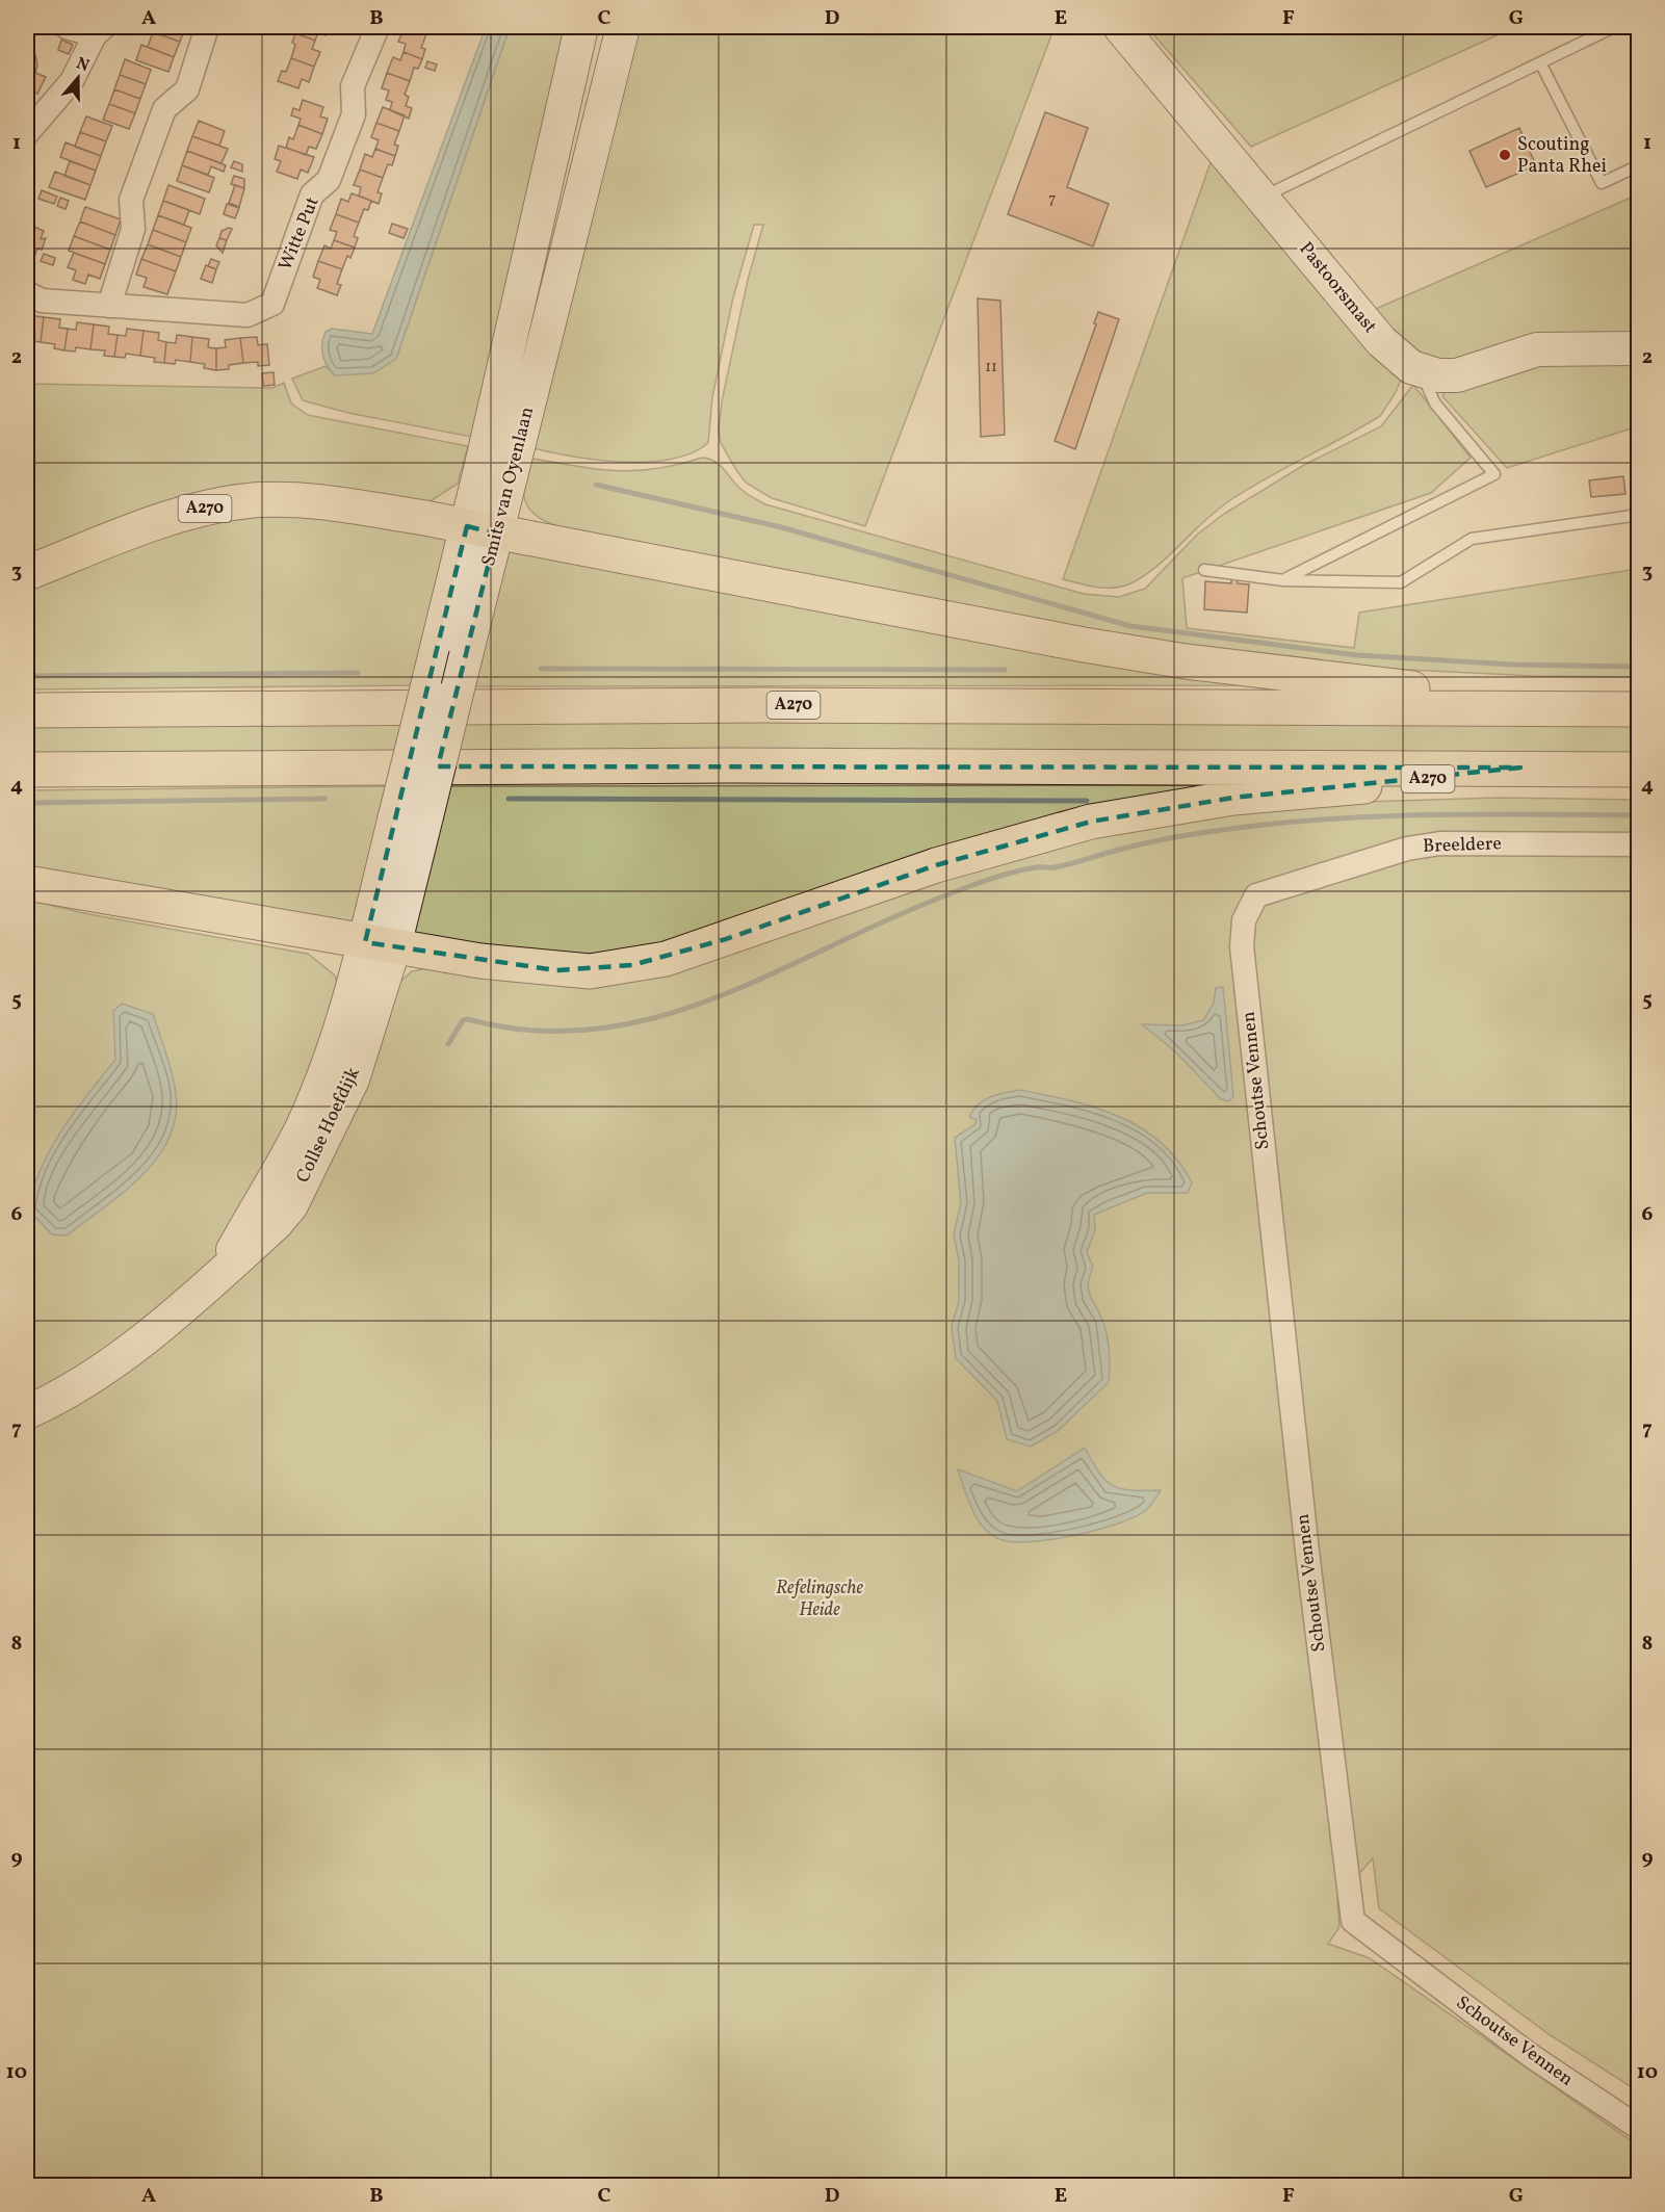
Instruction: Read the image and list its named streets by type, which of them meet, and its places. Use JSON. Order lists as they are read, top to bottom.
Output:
{
  "streets": {
    "highway": ["A270"],
    "main road": ["Pastoorsmast", "Smits van Oyenlaan", "Collse Hoefdijk"],
    "street": ["Witte Put", "Breeldere", "Schoutse Vennen"]
  },
  "crossings": [
    ["Smits van Oyenlaan", "A270"],
    ["Smits van Oyenlaan", "Collse Hoefdijk"],
    ["A270", "Collse Hoefdijk"],
    ["Breeldere", "Schoutse Vennen"]
  ],
  "parks": ["Refelingsche Heide"],
  "places": ["Scouting Panta Rhei"],
  "house_numbers": ["7", "11"],
  "north": "top",
  "grid": {
    "columns": [
      "A",
      "B",
      "C",
      "D",
      "E",
      "F",
      "G"
    ],
    "rows": [
      "1",
      "2",
      "3",
      "4",
      "5",
      "6",
      "7",
      "8",
      "9",
      "10"
    ]
  }
}
